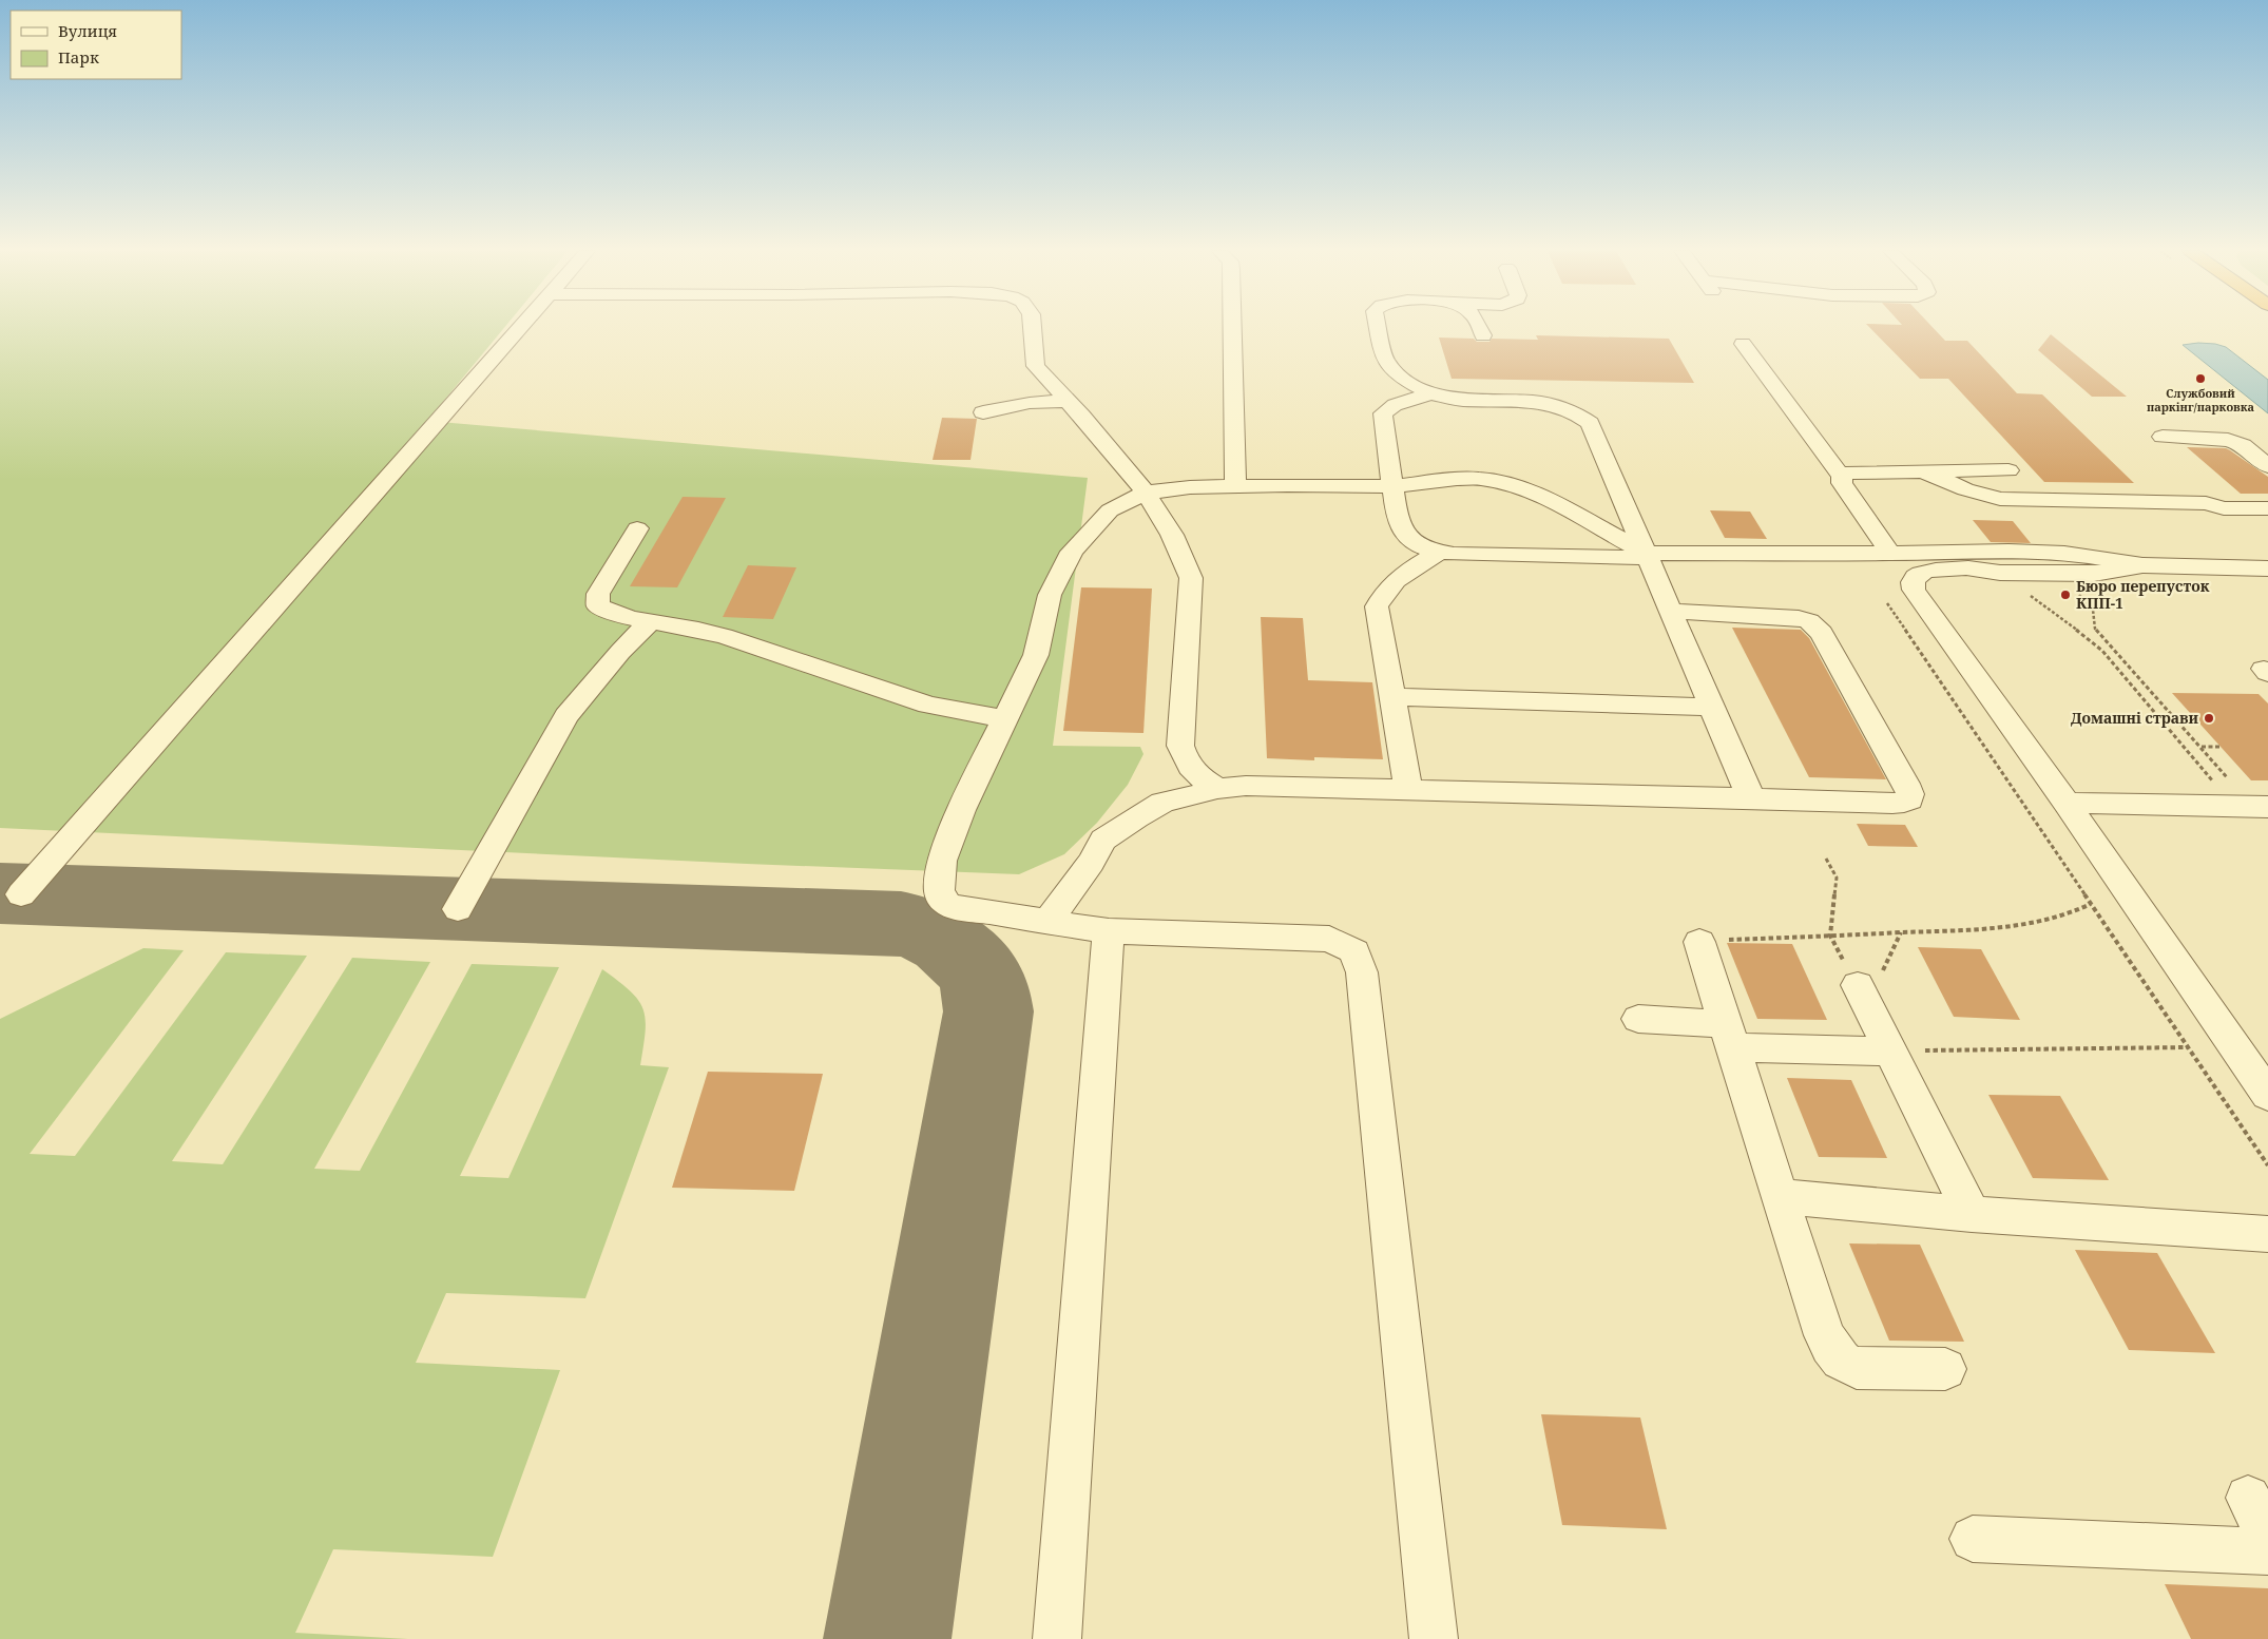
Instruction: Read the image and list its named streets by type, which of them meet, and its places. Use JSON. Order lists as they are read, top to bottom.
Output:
{
  "places": ["Службовий паркінг/парковка", "Бюро перепусток КПП-1", "Домашні страви"],
  "legend": ["Вулиця", "Парк"]
}
